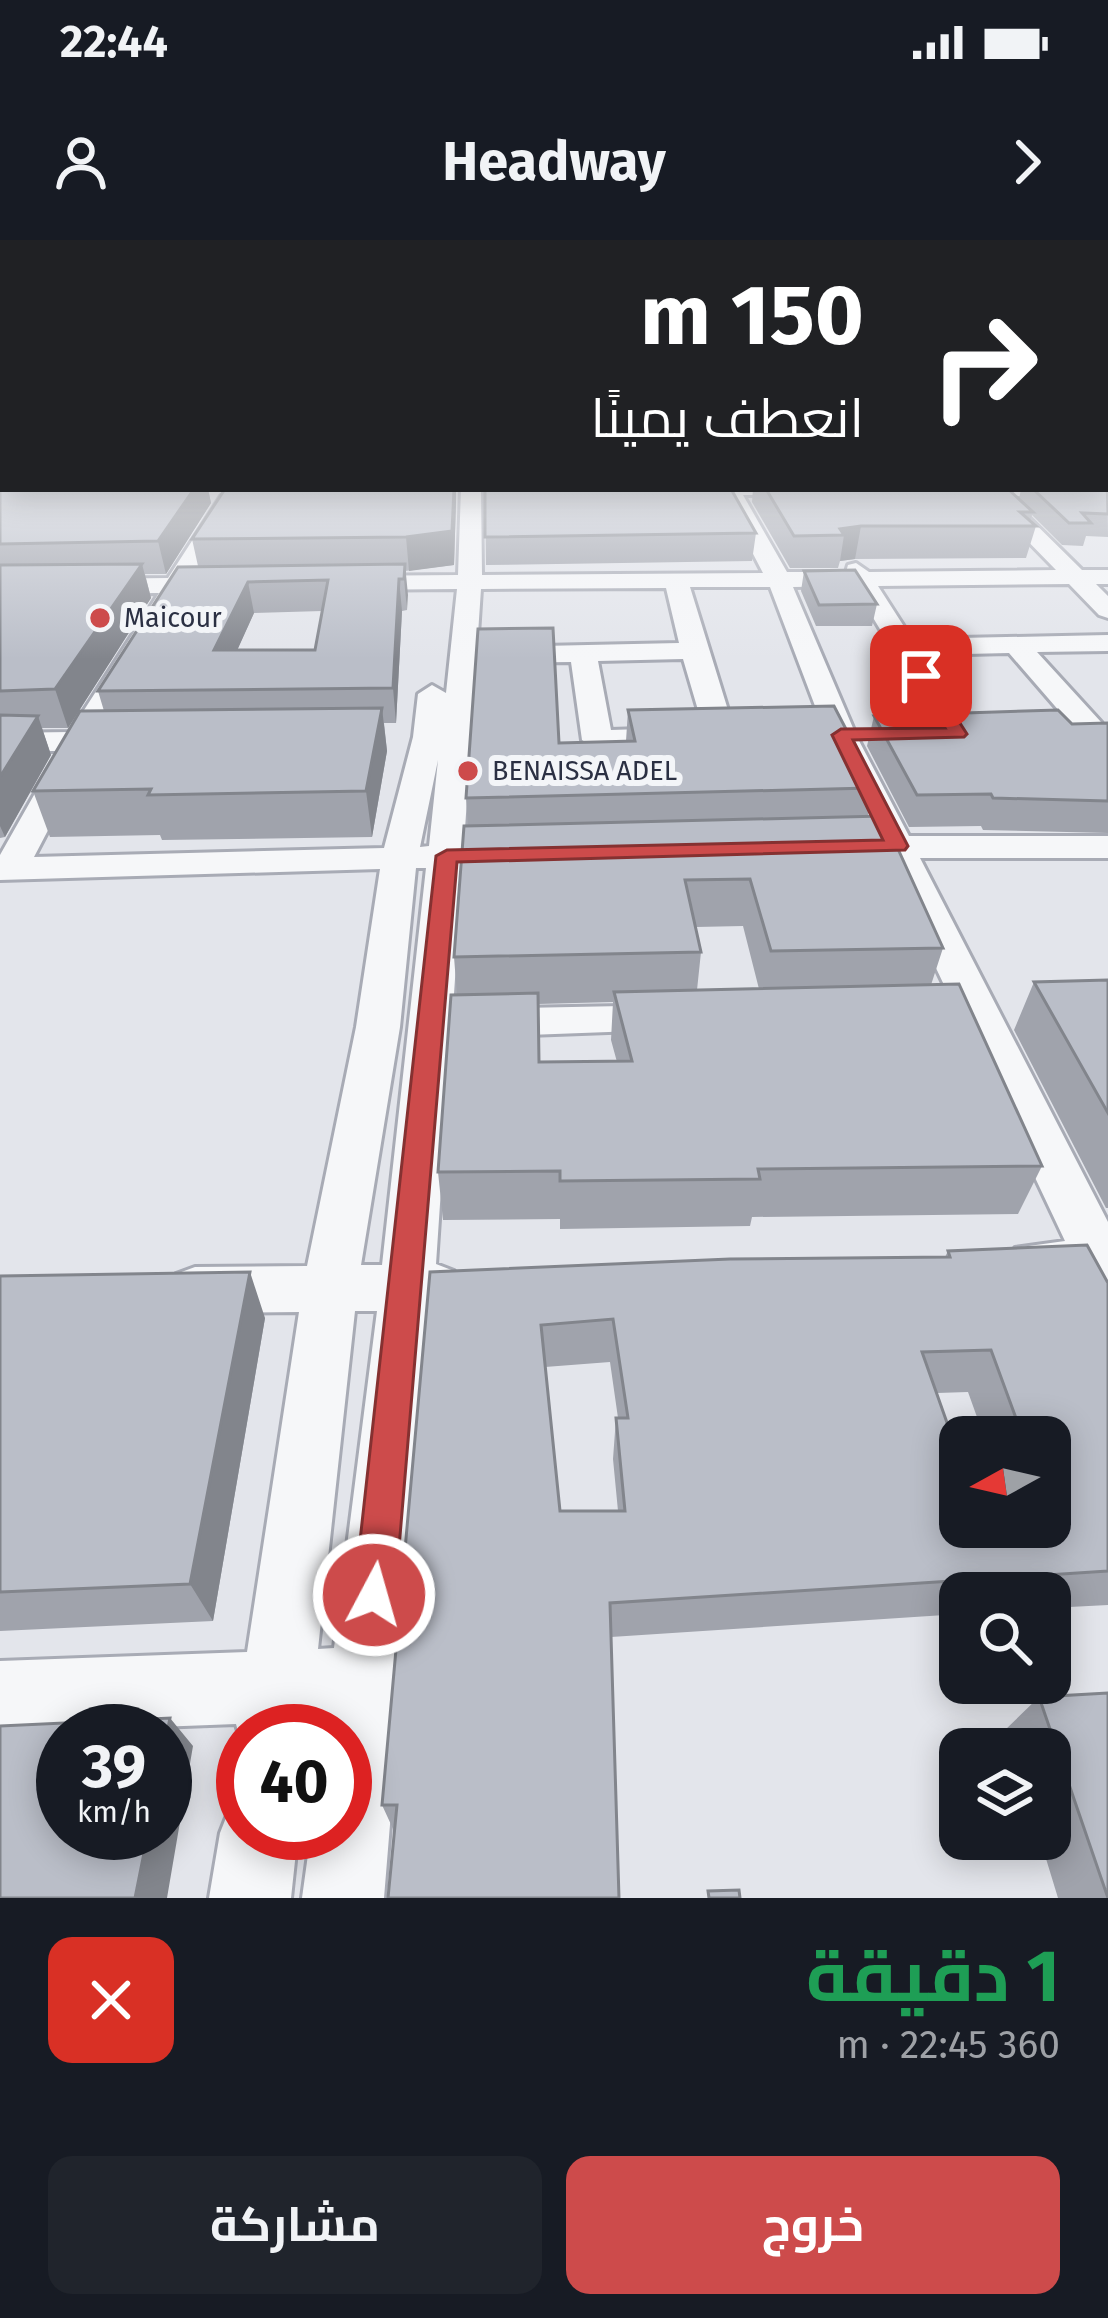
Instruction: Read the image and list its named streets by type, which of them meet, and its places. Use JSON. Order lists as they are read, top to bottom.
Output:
{
  "places": ["Maicour", "BENAISSA ADEL"],
  "north": "left",
  "page": {
    "status": "22:44",
    "header": "Headway",
    "turn": ["150 m", "انعطف يمينًا"],
    "speed": "39 km/h",
    "limit": "40",
    "heading": ["1 دقيقة", "360 m · 22:45"],
    "buttons": ["خروج", "مشاركة"]
  }
}
